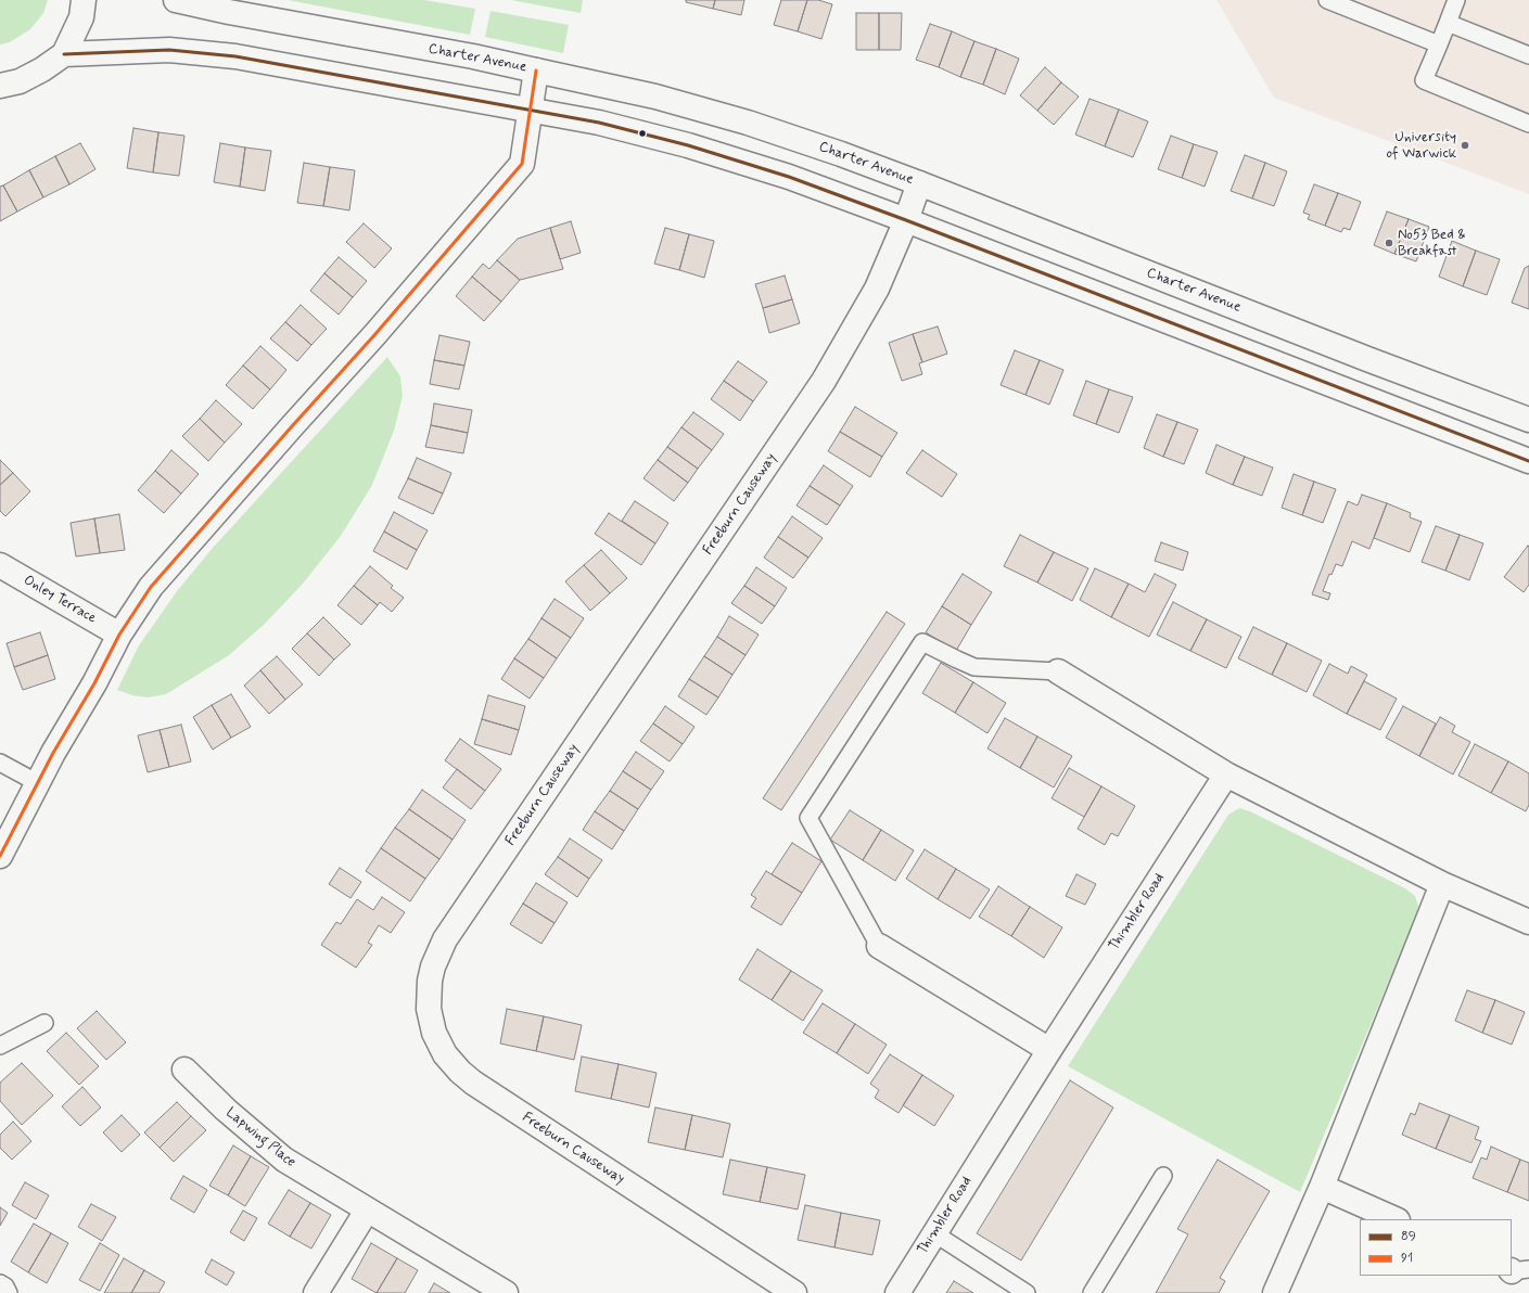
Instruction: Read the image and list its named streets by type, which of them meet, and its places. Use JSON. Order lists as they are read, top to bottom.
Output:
{
  "streets": {
    "street": [
      "Charter Avenue",
      "Freeburn Causeway",
      "Onley Terrace",
      "Thimbler Road",
      "Lapwing Place"
    ]
  },
  "crossings": [
    ["Charter Avenue", "Freeburn Causeway"]
  ],
  "places": ["University of Warwick", "No53 Bed & Breakfast"],
  "lines": ["transit line 89", "transit line 91"],
  "legend": ["89", "91"]
}
